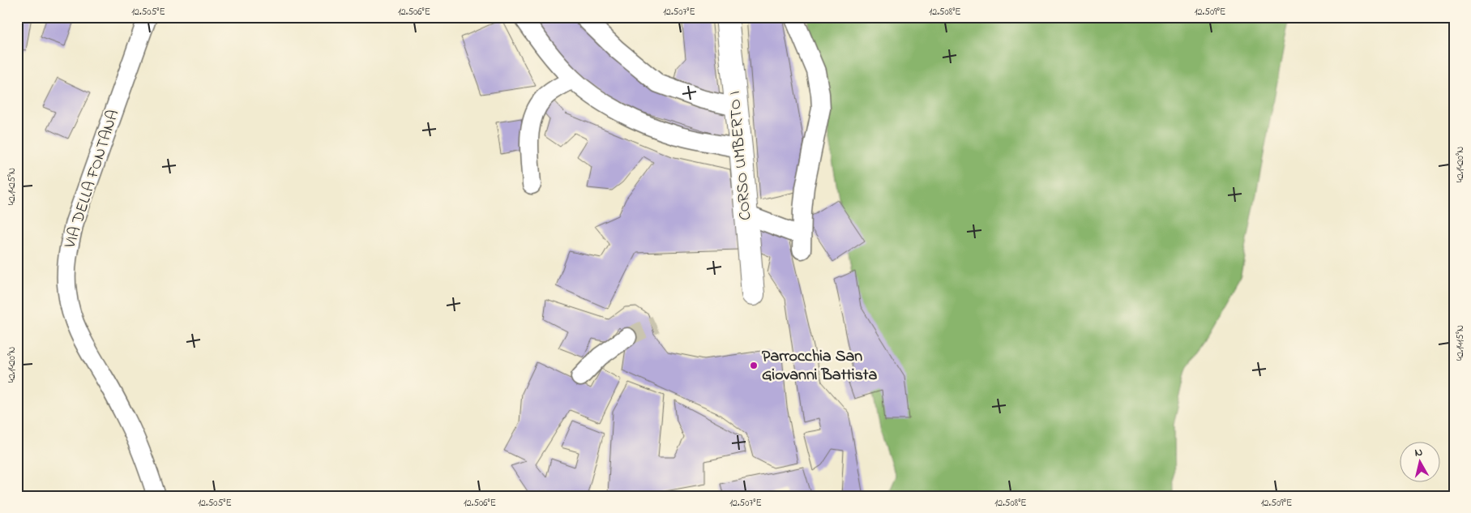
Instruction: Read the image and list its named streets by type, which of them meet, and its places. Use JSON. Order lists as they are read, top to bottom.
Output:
{
  "streets": {
    "street": ["CORSO UMBERTO I", "VIA DELLA FONTANA"]
  },
  "places": ["Parrocchia San Giovanni Battista"],
  "north": "top",
  "coordinates": [
    "12.505°E",
    "12.506°E",
    "12.507°E",
    "12.508°E",
    "12.509°E",
    "42.1420°N",
    "42.1425°N",
    "42.1415°N"
  ]
}
